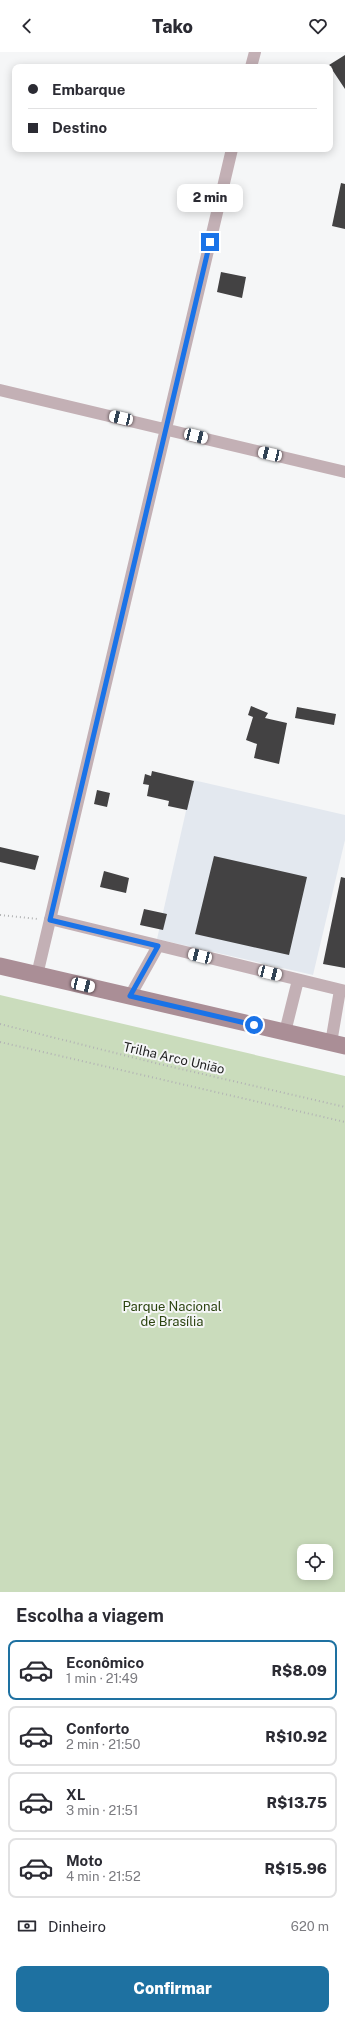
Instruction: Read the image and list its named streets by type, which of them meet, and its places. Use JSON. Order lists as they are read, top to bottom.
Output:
{
  "streets": {
    "path": ["Trilha Arco União"]
  },
  "parks": ["Parque Nacional de Brasília"],
  "page": {
    "header": "Tako",
    "banner": ["Embarque", "Destino"],
    "bubble": "2 min",
    "heading": "Escolha a viagem",
    "list": [
      {
        "name": "Econômico",
        "note": "1 min · 21:49",
        "value": "R$8.09"
      },
      {
        "name": "Conforto",
        "note": "2 min · 21:50",
        "value": "R$10.92"
      },
      {
        "name": "XL",
        "note": "3 min · 21:51",
        "value": "R$13.75"
      },
      {
        "name": "Moto",
        "note": "4 min · 21:52",
        "value": "R$15.96"
      }
    ],
    "pay": ["Dinheiro", "620 m"],
    "buttons": "Confirmar"
  }
}
